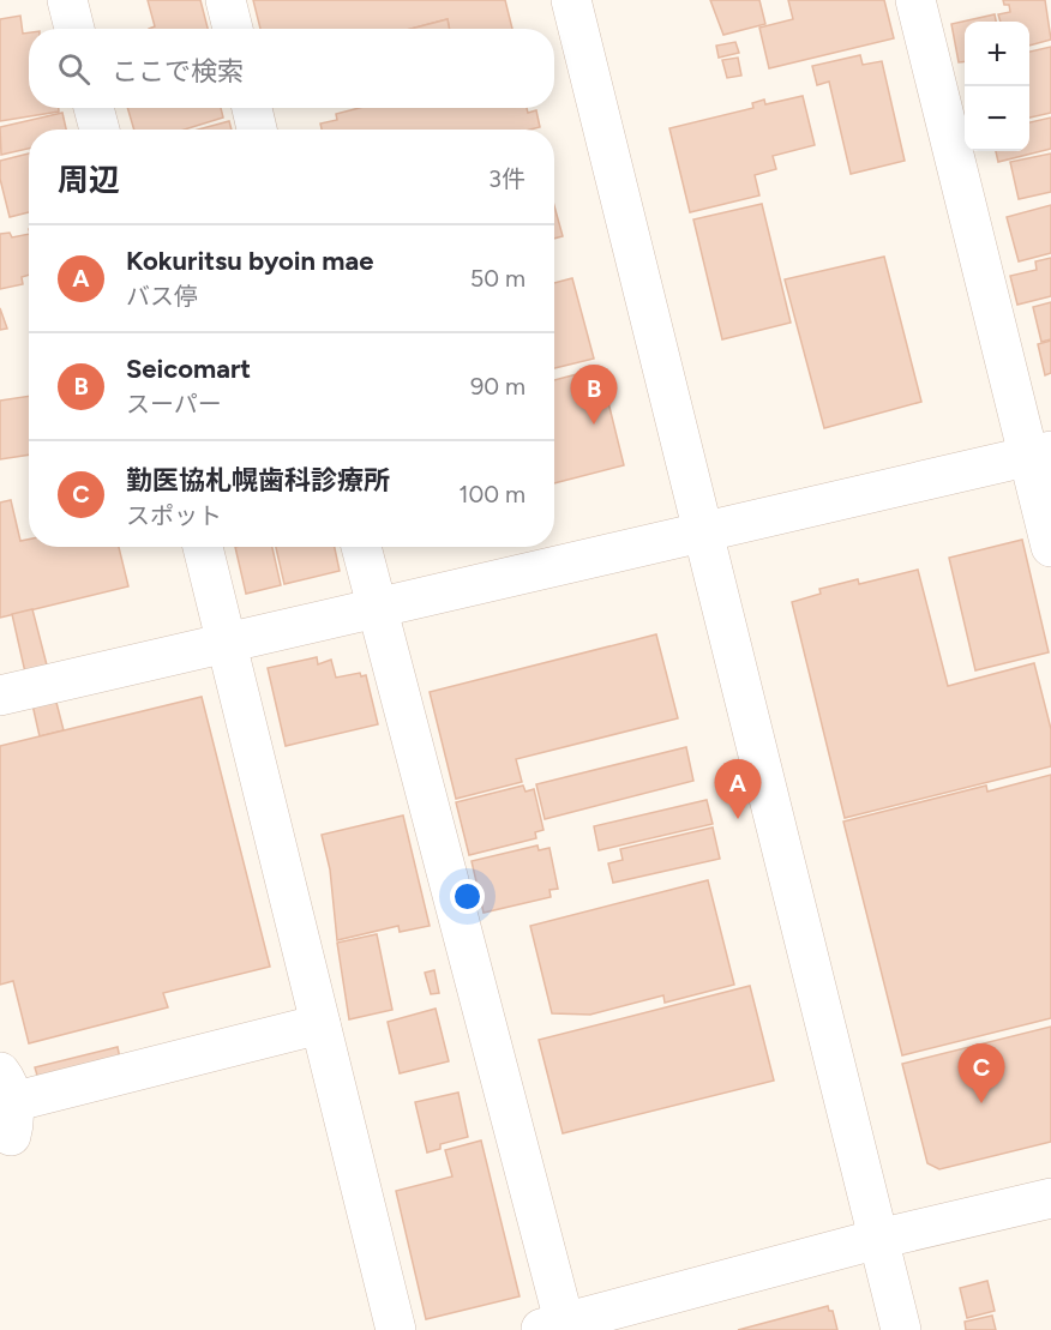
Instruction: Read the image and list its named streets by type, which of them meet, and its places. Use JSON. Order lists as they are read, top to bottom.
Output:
{
  "page": {
    "map_buttons": ["+", "−"],
    "search": "ここで検索",
    "heading": ["周辺", "3件"],
    "list": [
      {
        "mark": "A",
        "name": "Kokuritsu byoin mae",
        "note": "バス停",
        "value": "50 m"
      },
      {
        "mark": "B",
        "name": "Seicomart",
        "note": "スーパー",
        "value": "90 m"
      },
      {
        "mark": "C",
        "name": "勤医協札幌歯科診療所",
        "note": "スポット",
        "value": "100 m"
      }
    ],
    "pins": ["B", "A", "C"]
  }
}
